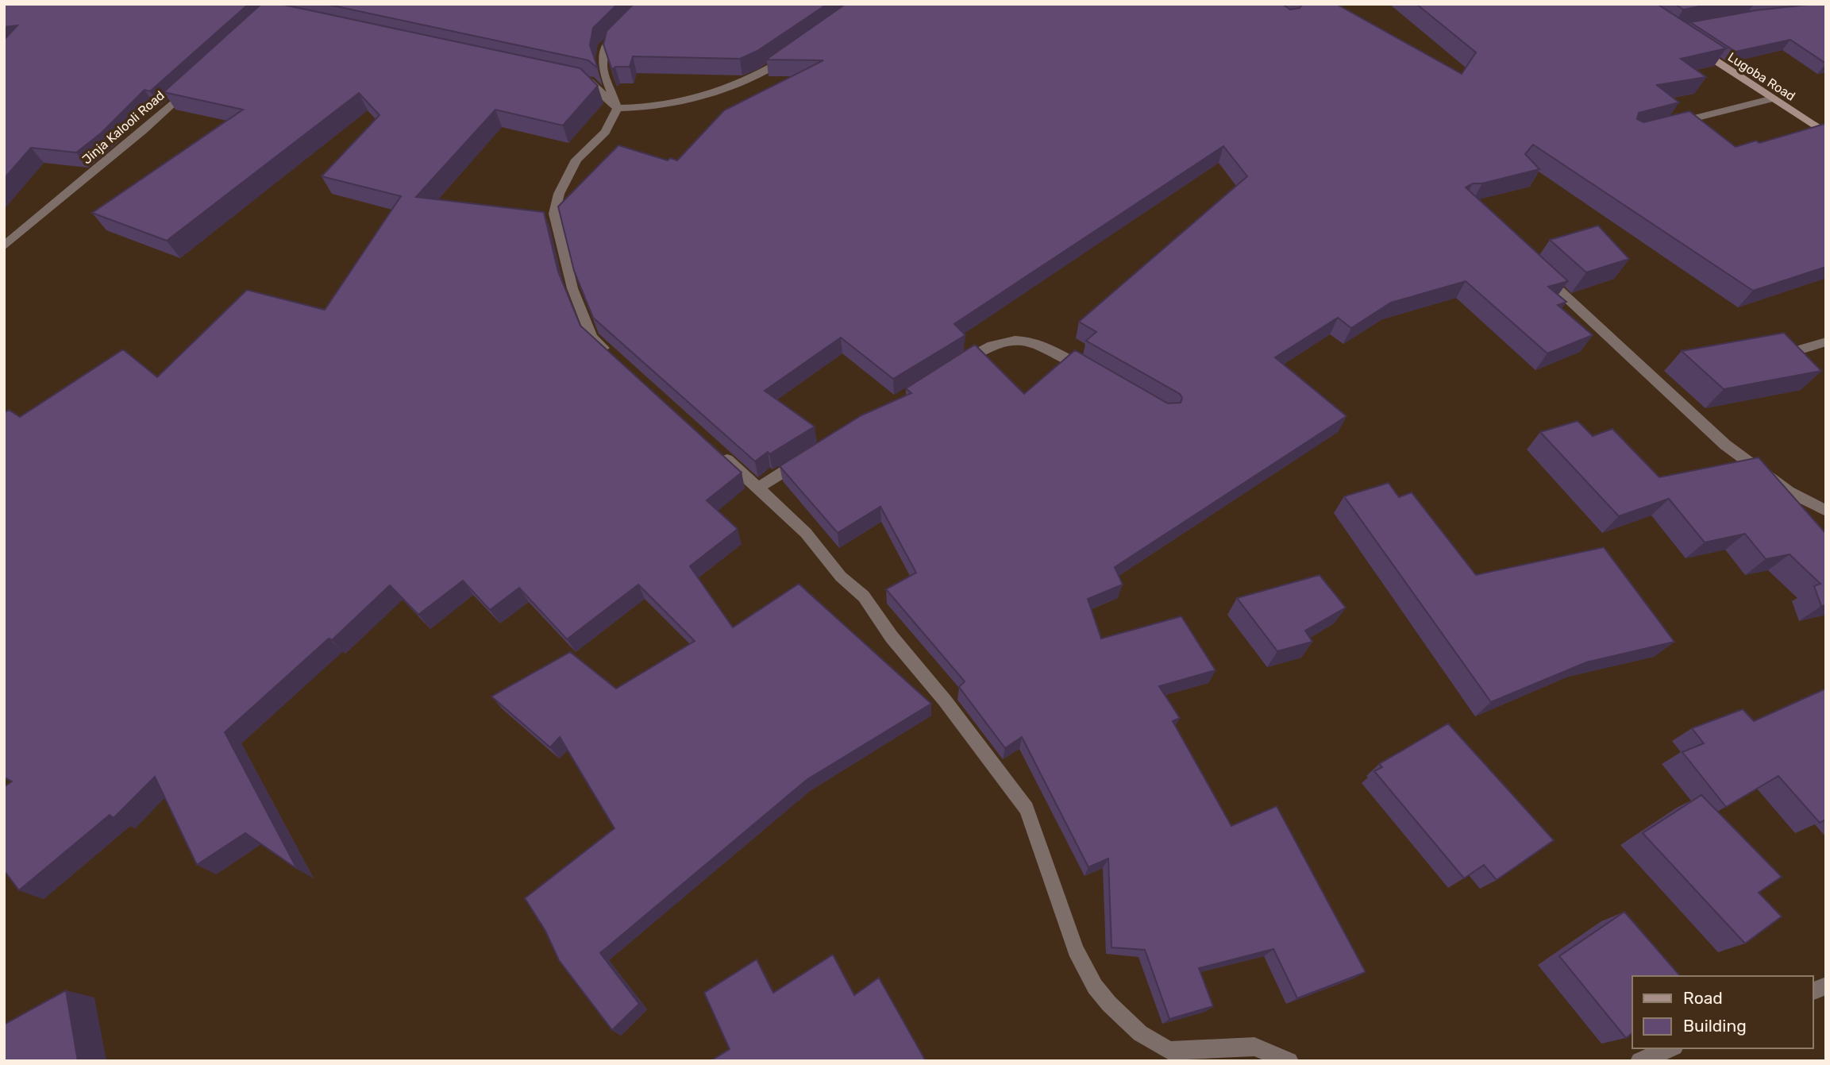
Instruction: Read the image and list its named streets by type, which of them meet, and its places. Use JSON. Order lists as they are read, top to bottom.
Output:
{
  "streets": {
    "street": ["Lugoba Road", "Jinja Kalooli Road"]
  },
  "legend": ["Road", "Building"]
}
